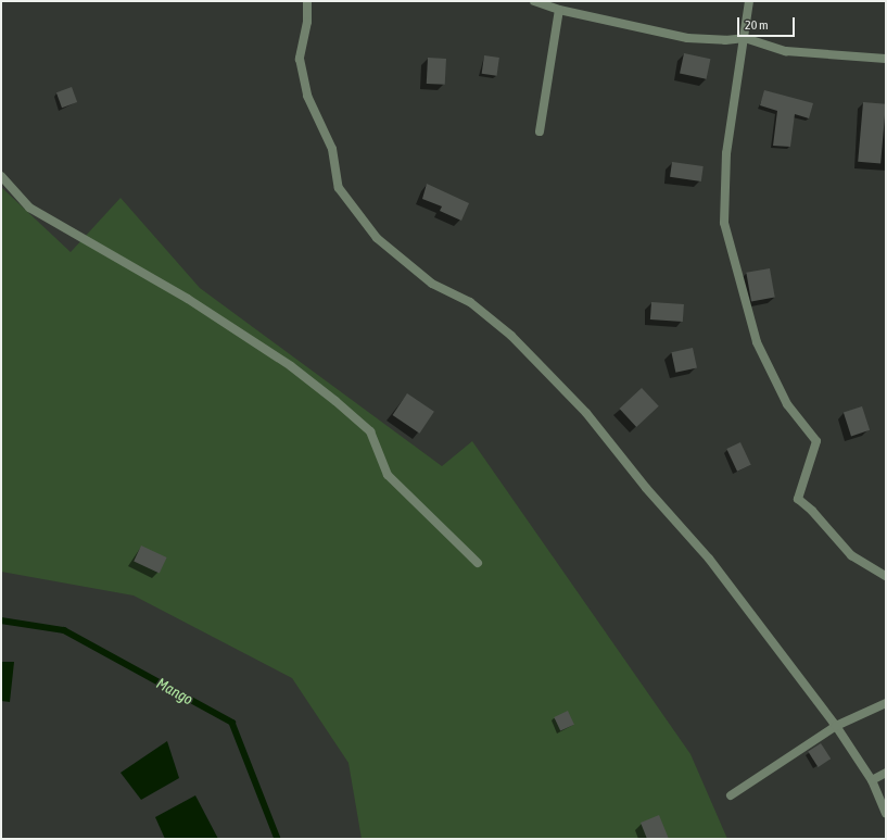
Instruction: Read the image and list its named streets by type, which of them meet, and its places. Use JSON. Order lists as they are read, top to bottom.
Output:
{
  "water": ["Mango"],
  "scale_bar": "20 m"
}
